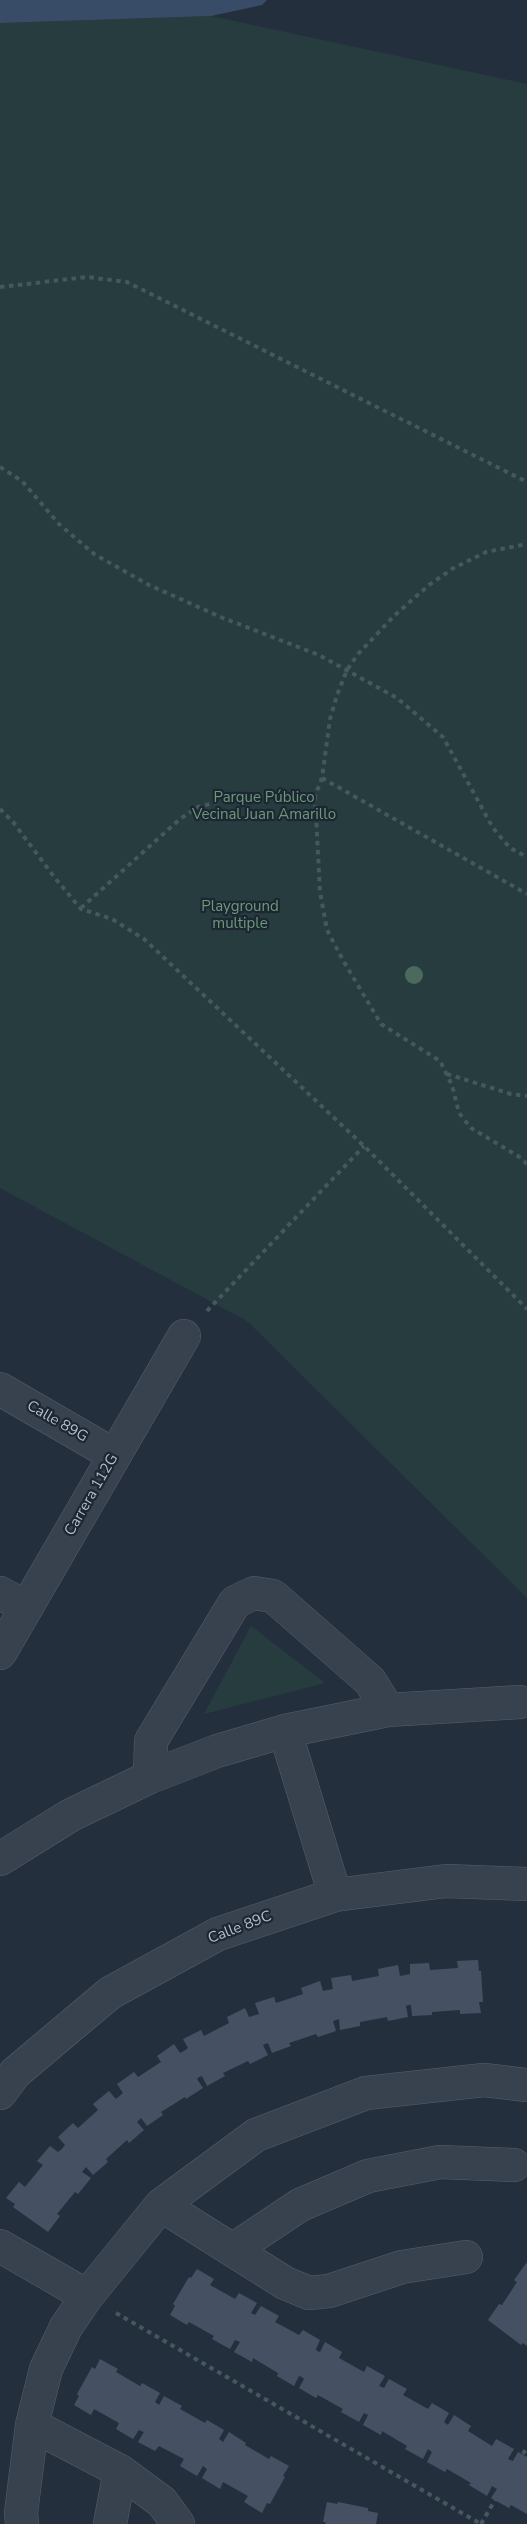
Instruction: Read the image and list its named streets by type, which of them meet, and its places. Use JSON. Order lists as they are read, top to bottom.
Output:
{
  "streets": {
    "street": ["Calle 89G", "Carrera 112G", "Calle 89C"]
  },
  "crossings": [
    ["Calle 89G", "Carrera 112G"]
  ],
  "parks": ["Parque Público Vecinal Juan Amarillo", "Playground multiple"]
}
